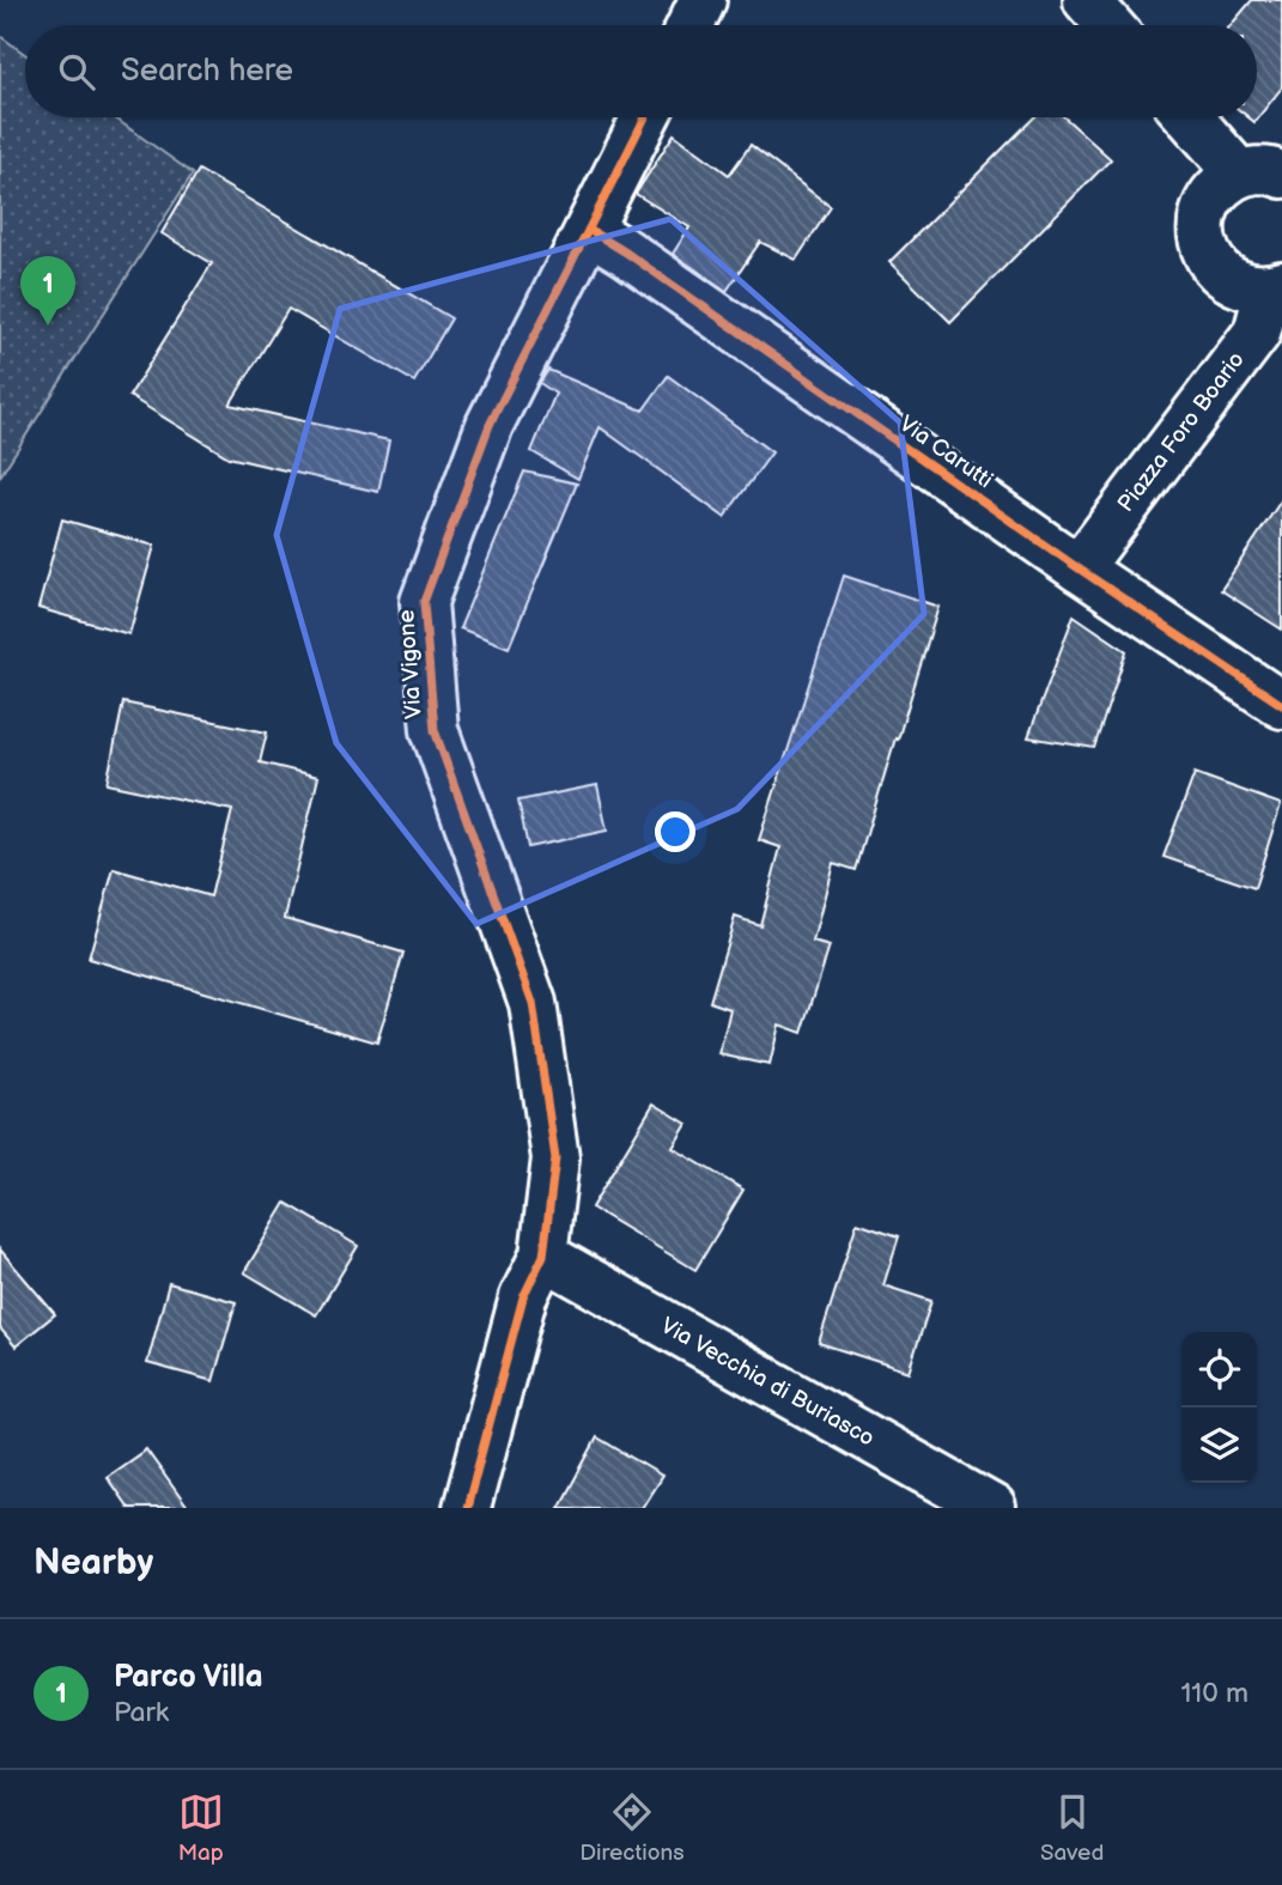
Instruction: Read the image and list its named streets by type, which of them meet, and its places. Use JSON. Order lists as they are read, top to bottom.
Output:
{
  "streets": {
    "street": [
      "Piazza Foro Boario",
      "Via Carutti",
      "Via Vigone",
      "Via Vecchia di Buriasco"
    ]
  },
  "crossings": [
    ["Piazza Foro Boario", "Via Carutti"],
    ["Via Carutti", "Via Vigone"],
    ["Via Vigone", "Via Vecchia di Buriasco"]
  ],
  "page": {
    "search": "Search here",
    "pins": "1",
    "heading": "Nearby",
    "list": [
      {
        "mark": "1",
        "name": "Parco Villa",
        "note": "Park",
        "value": "110 m"
      }
    ],
    "nav": ["Map", "Directions", "Saved"]
  }
}
